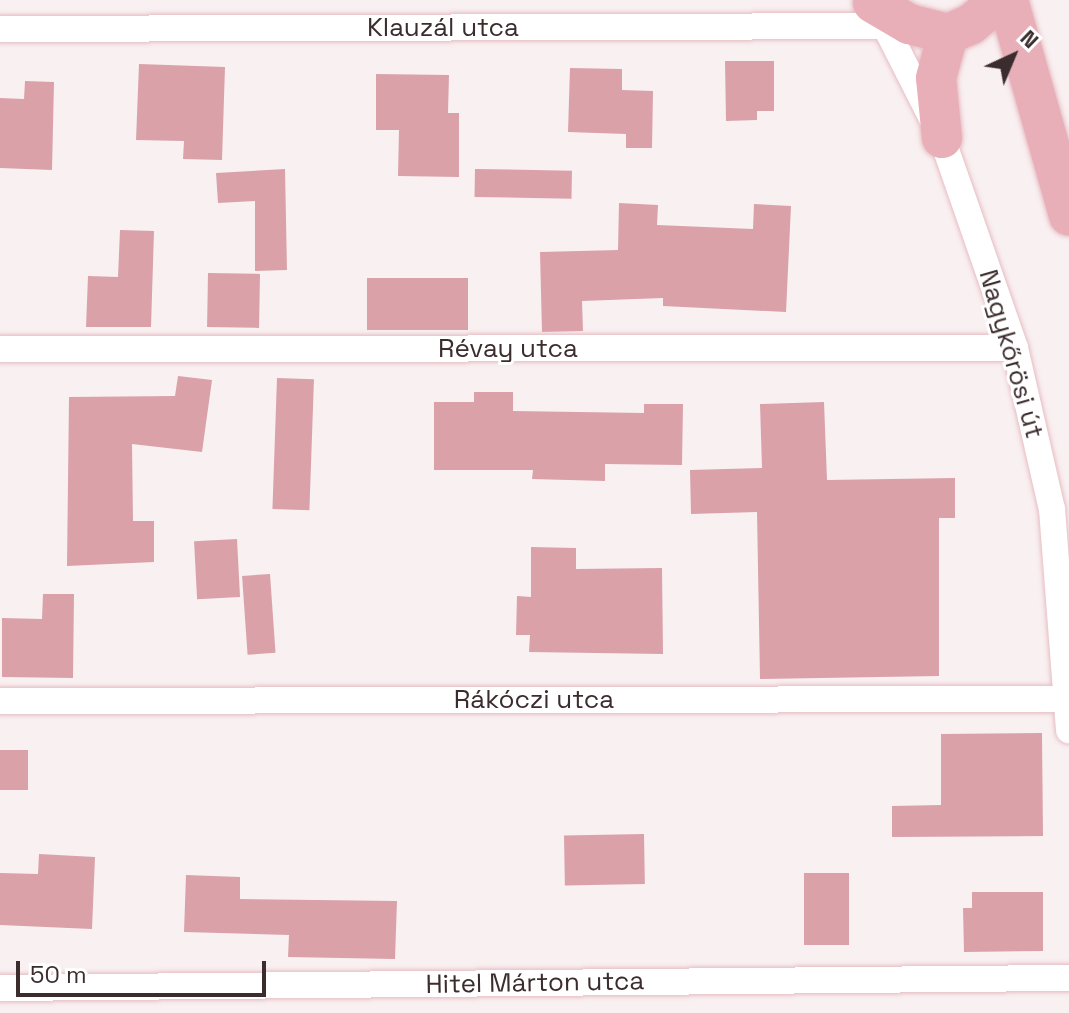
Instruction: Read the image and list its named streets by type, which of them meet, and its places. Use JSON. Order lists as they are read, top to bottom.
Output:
{
  "streets": {
    "street": [
      "Klauzál utca",
      "Révay utca",
      "Nagykőrösi út",
      "Rákóczi utca",
      "Hitel Márton utca"
    ]
  },
  "crossings": [
    ["Klauzál utca", "Nagykőrösi út"],
    ["Révay utca", "Nagykőrösi út"],
    ["Nagykőrösi út", "Rákóczi utca"]
  ],
  "scale_bar": "50 m",
  "north": "top right"
}
